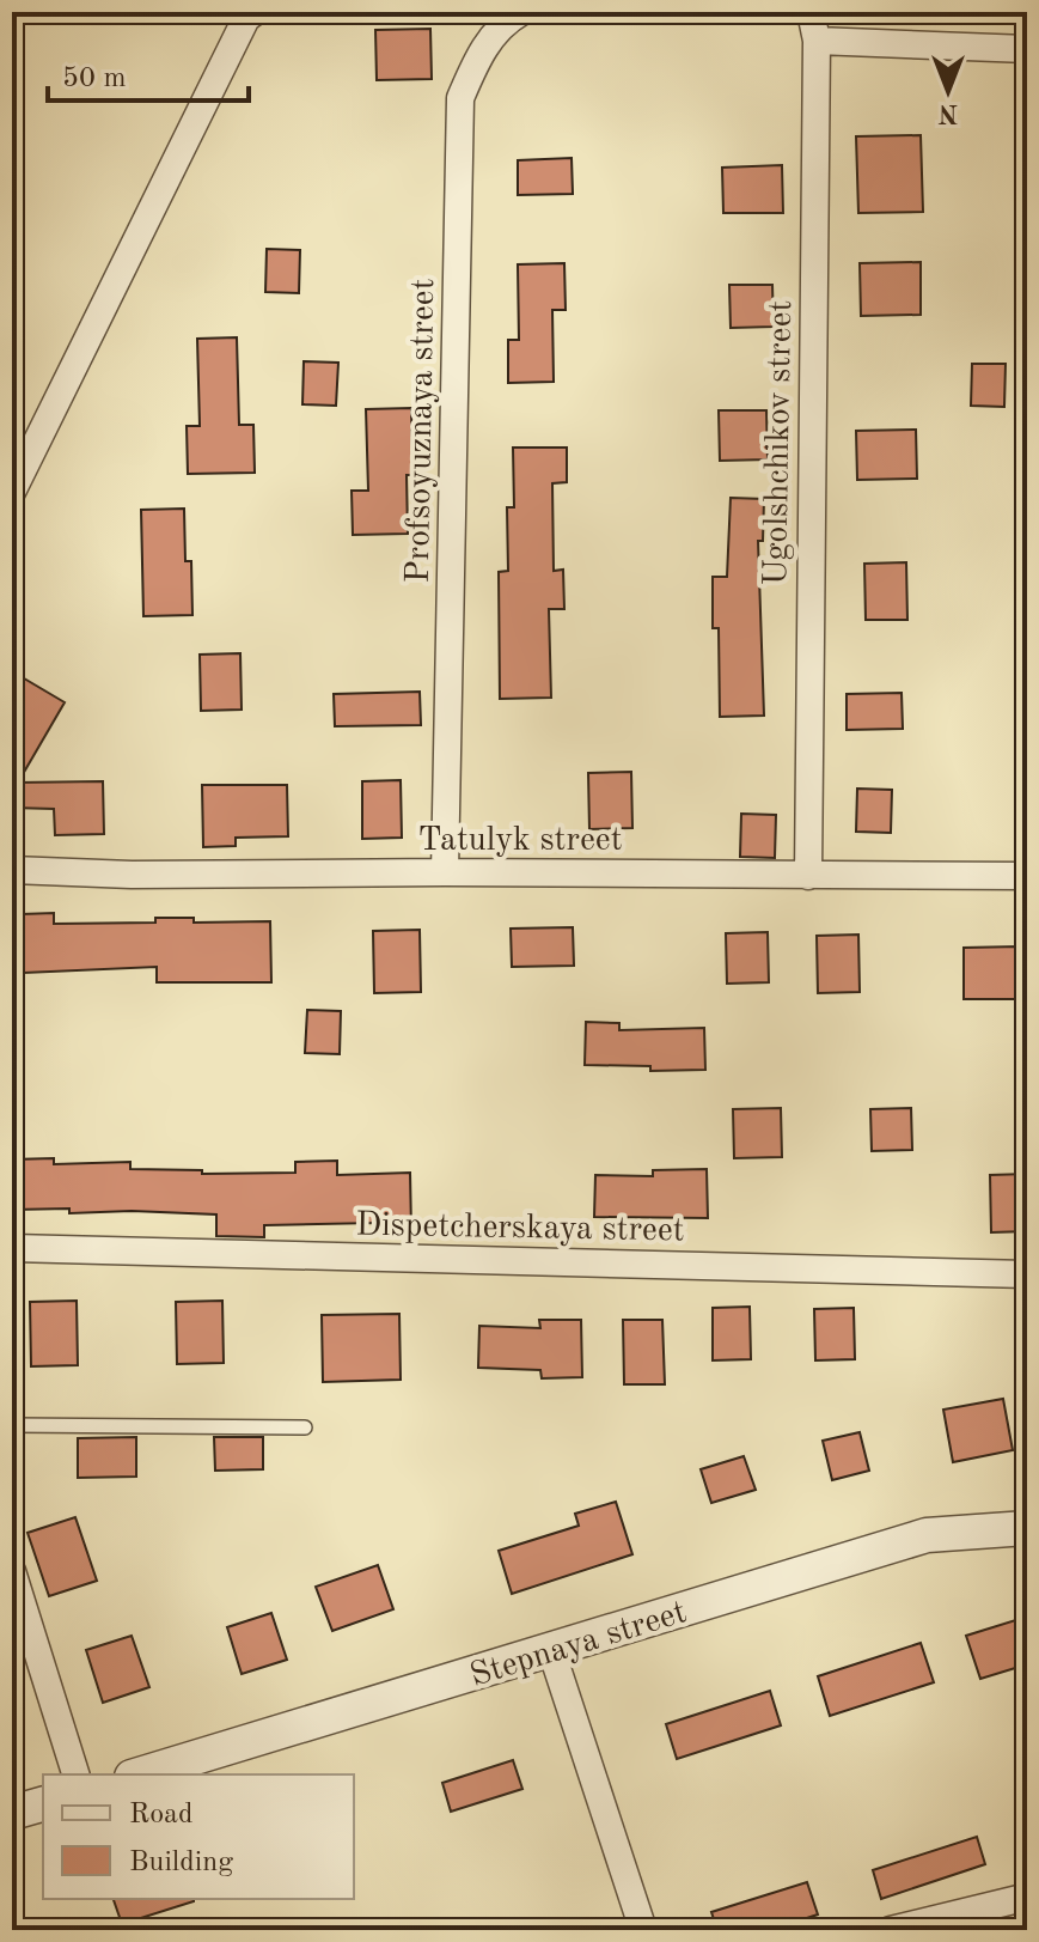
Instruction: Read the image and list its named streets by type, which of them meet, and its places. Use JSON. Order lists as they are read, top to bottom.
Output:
{
  "streets": {
    "street": [
      "Profsoyuznaya street",
      "Ugolshchikov street",
      "Tatulyk street",
      "Dispetcherskaya street",
      "Stepnaya street"
    ]
  },
  "crossings": [
    ["Profsoyuznaya street", "Tatulyk street"],
    ["Ugolshchikov street", "Tatulyk street"]
  ],
  "legend": ["Road", "Building"],
  "scale_bar": "50 m",
  "north": "bottom"
}
